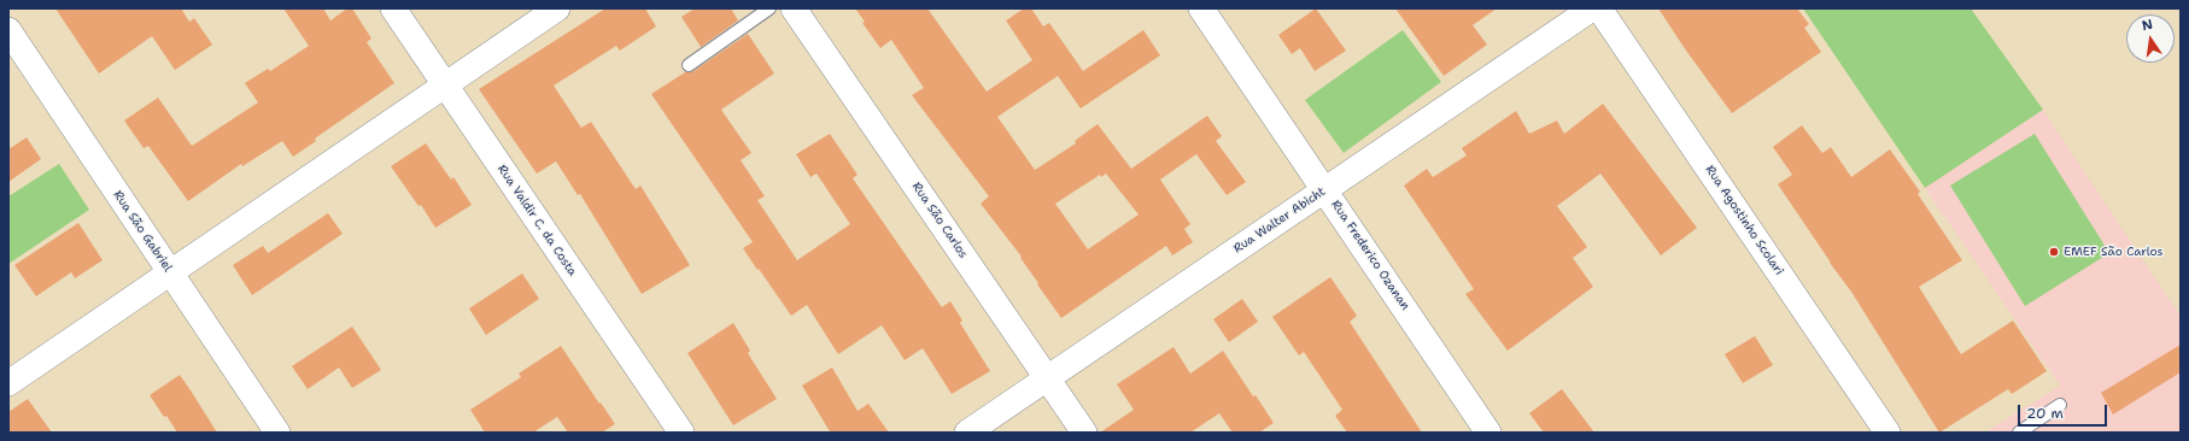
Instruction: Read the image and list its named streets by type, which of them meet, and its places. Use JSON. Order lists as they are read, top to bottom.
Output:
{
  "streets": {
    "street": [
      "Rua Valdir C. da Costa",
      "Rua São Carlos",
      "Rua Walter Abicht",
      "Rua Agostinho Scolari",
      "Rua São Gabriel",
      "Rua Frederico Ozanan"
    ]
  },
  "crossings": [
    ["Rua São Carlos", "Rua Walter Abicht"],
    ["Rua Walter Abicht", "Rua Frederico Ozanan"]
  ],
  "places": ["EMEF São Carlos"],
  "scale_bar": "20 m",
  "north": "top"
}
